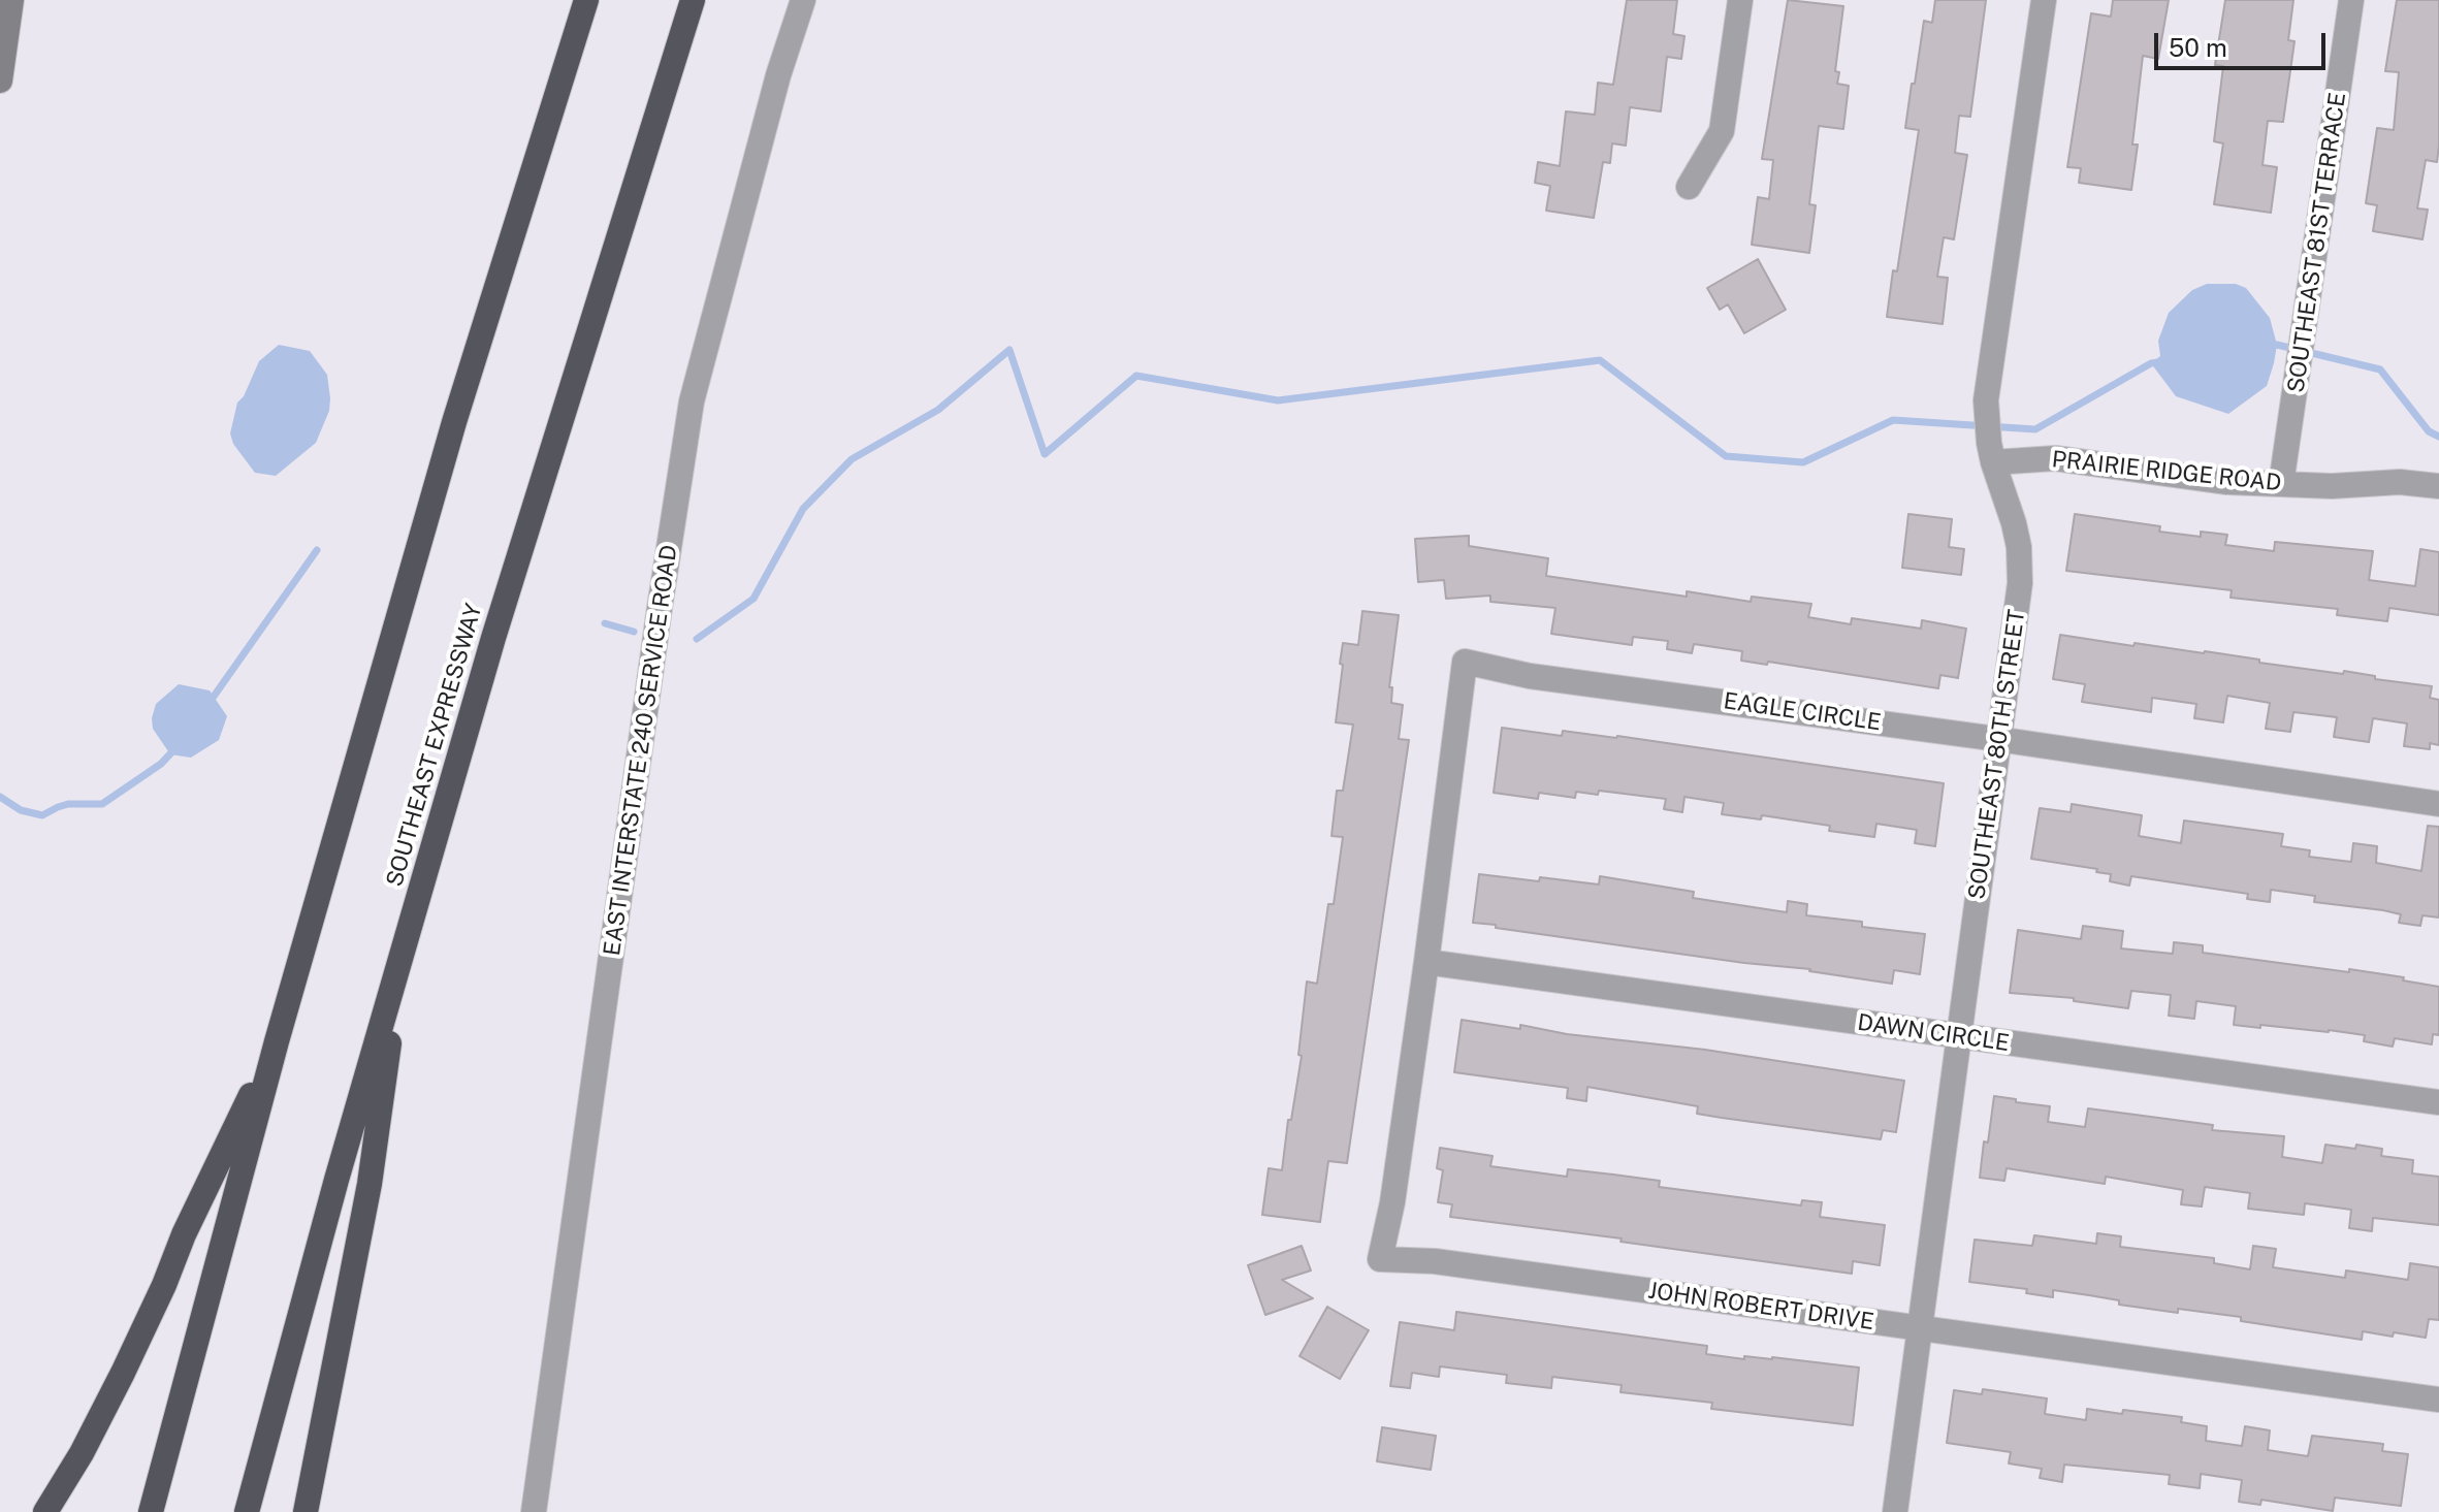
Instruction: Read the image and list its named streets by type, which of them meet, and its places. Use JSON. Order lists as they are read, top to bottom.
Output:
{
  "streets": {
    "highway": ["SOUTHEAST EXPRESSWAY"],
    "street": [
      "SOUTHEAST 81ST TERRACE",
      "PRAIRIE RIDGE ROAD",
      "EAGLE CIRCLE",
      "EAST INTERSTATE 240 SERVICE ROAD",
      "SOUTHEAST 80TH STREET",
      "DAWN CIRCLE",
      "JOHN ROBERT DRIVE"
    ]
  },
  "crossings": [
    ["SOUTHEAST 81ST TERRACE", "PRAIRIE RIDGE ROAD"],
    ["PRAIRIE RIDGE ROAD", "SOUTHEAST 80TH STREET"],
    ["EAGLE CIRCLE", "SOUTHEAST 80TH STREET"],
    ["EAGLE CIRCLE", "DAWN CIRCLE"],
    ["EAGLE CIRCLE", "JOHN ROBERT DRIVE"],
    ["SOUTHEAST 80TH STREET", "DAWN CIRCLE"],
    ["SOUTHEAST 80TH STREET", "JOHN ROBERT DRIVE"],
    ["DAWN CIRCLE", "JOHN ROBERT DRIVE"]
  ],
  "scale_bar": "50 m"
}
